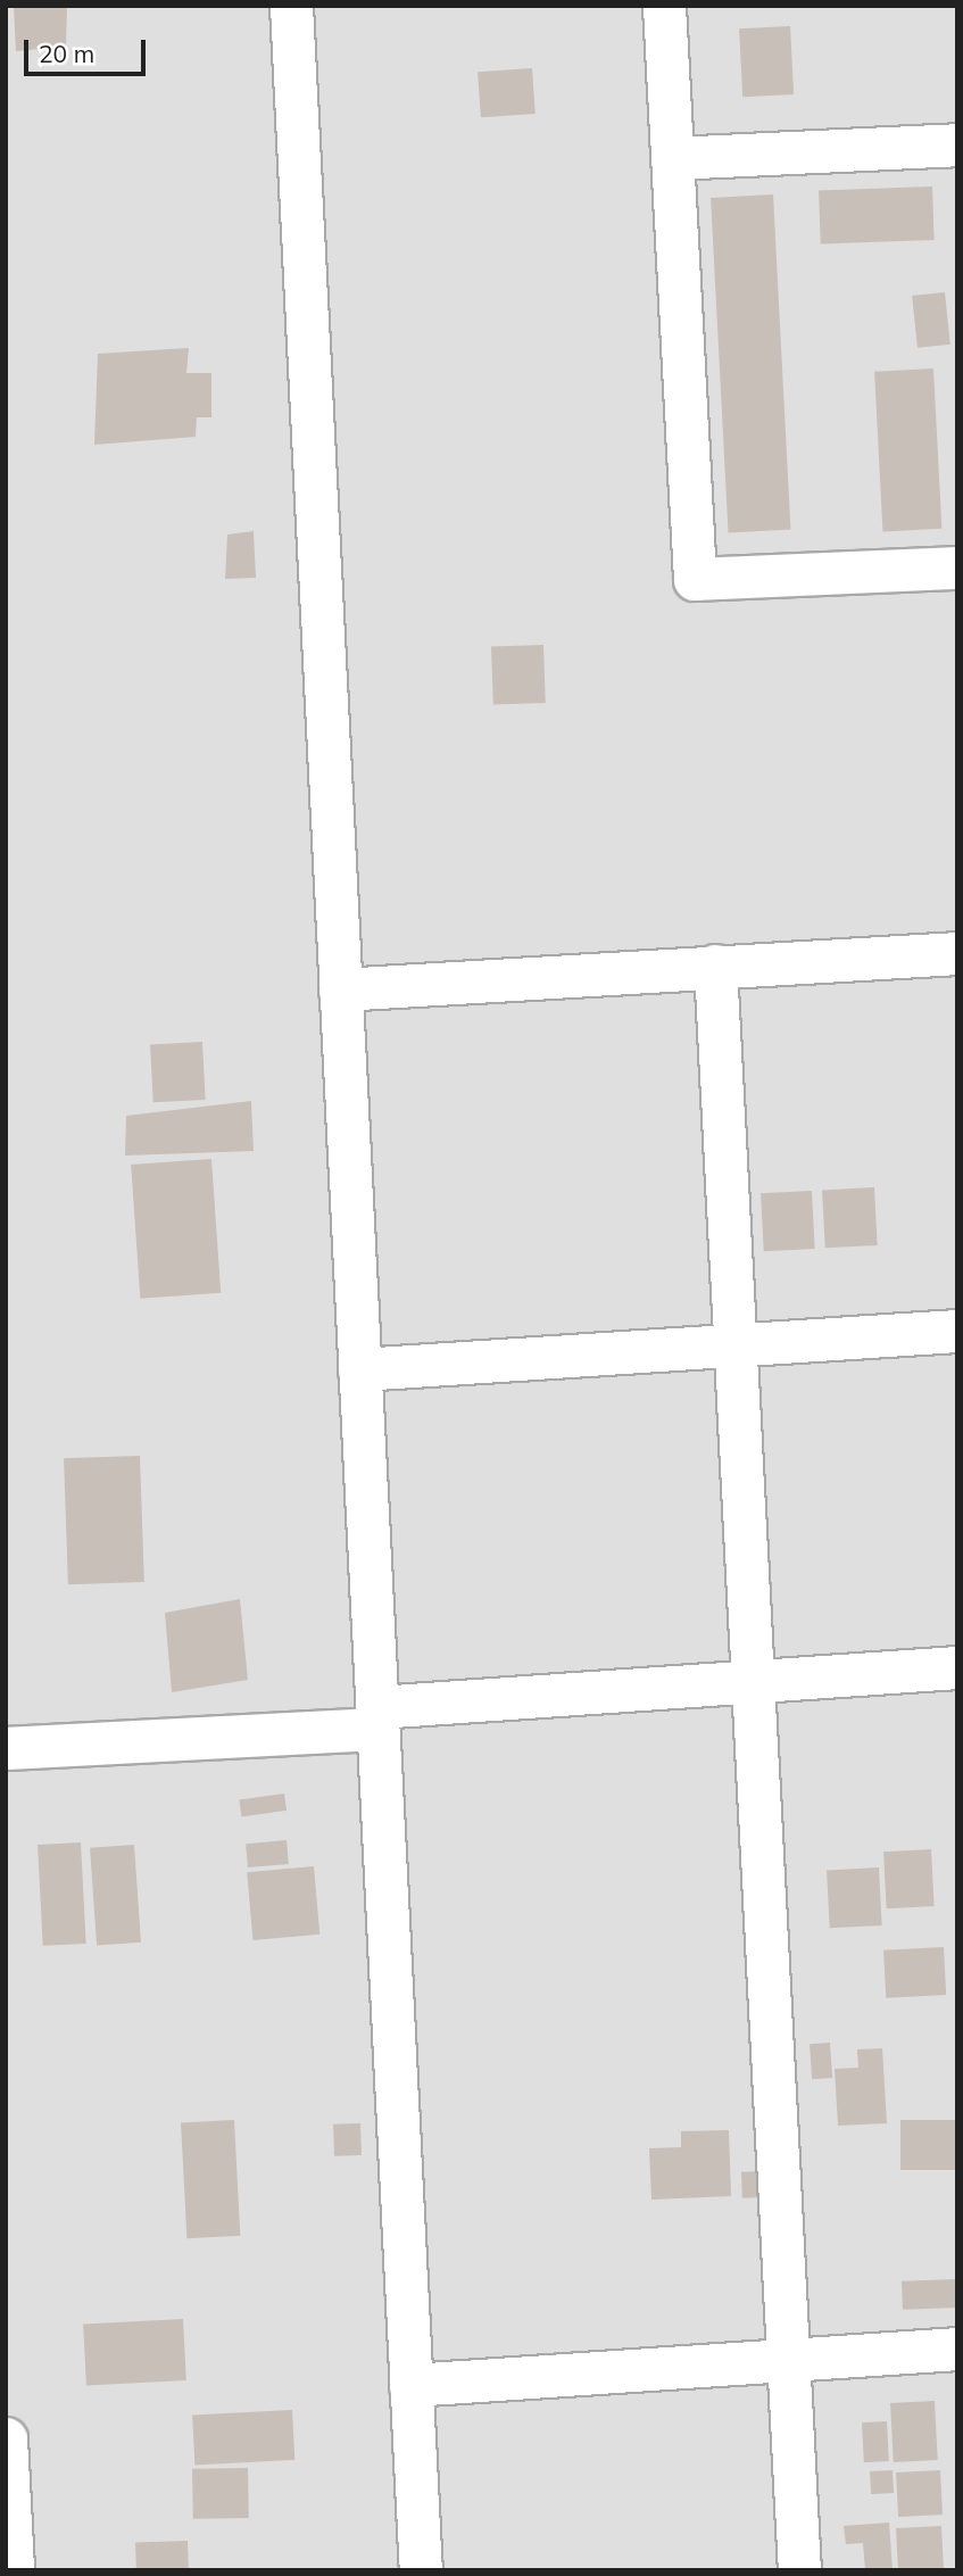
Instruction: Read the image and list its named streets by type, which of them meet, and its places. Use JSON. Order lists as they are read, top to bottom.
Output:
{
  "scale_bar": "20 m"
}
